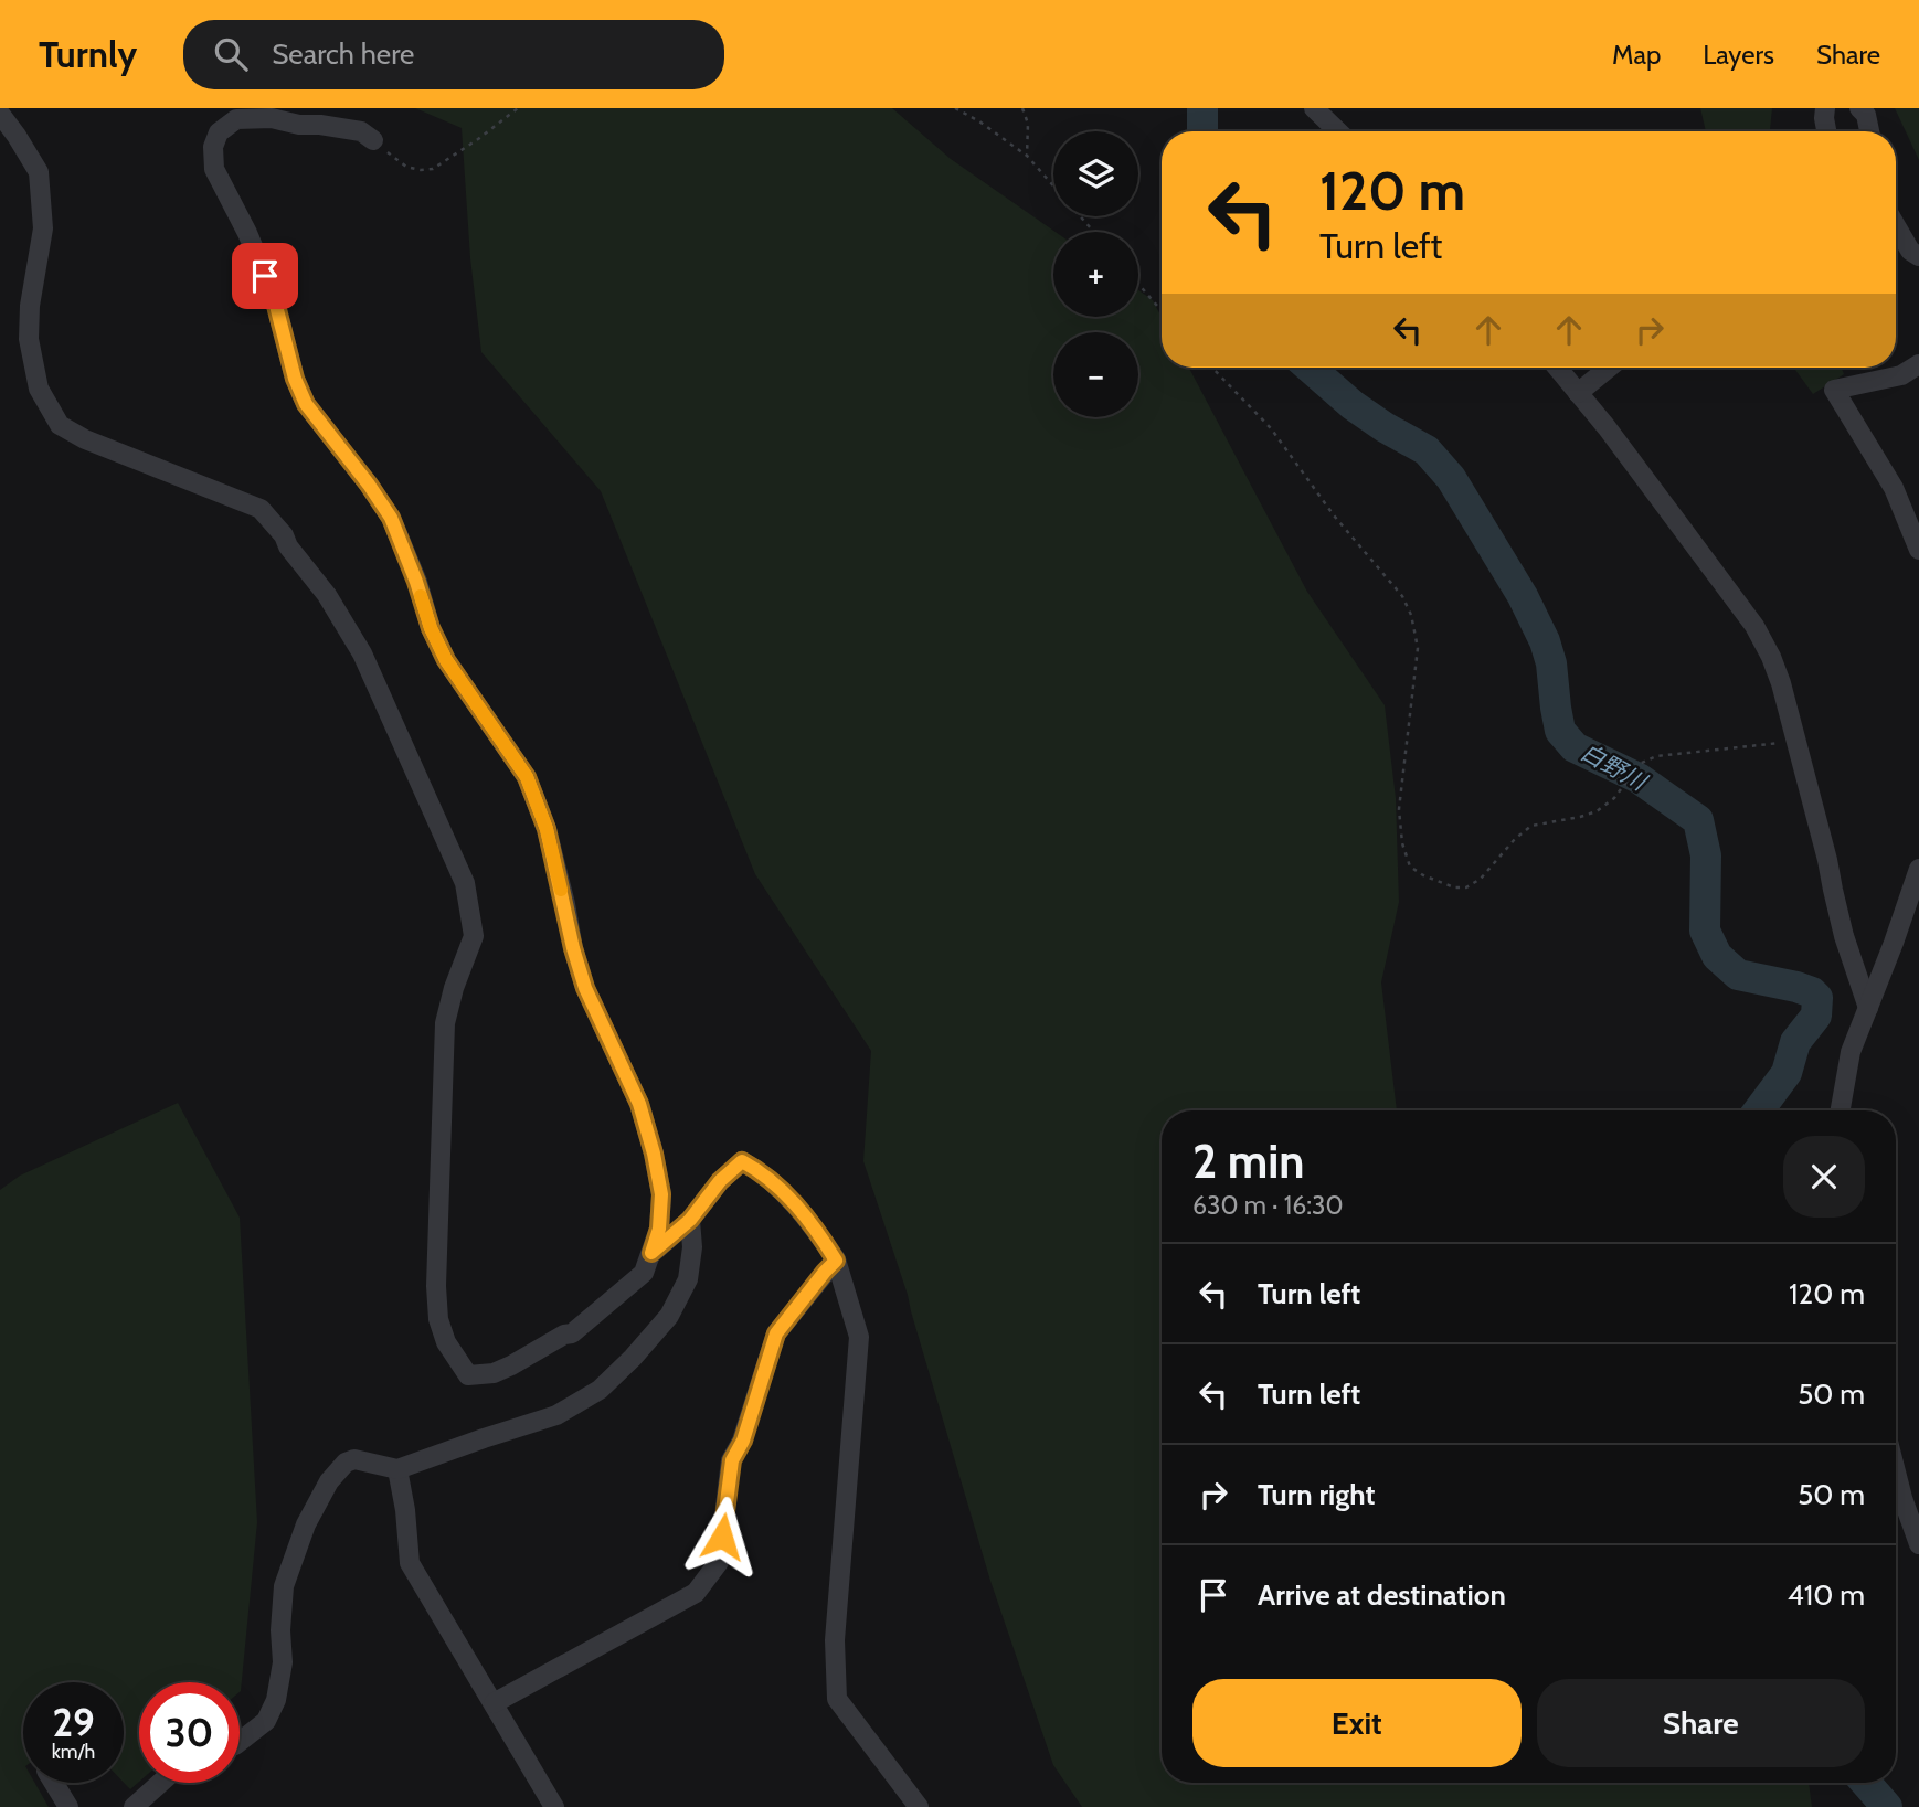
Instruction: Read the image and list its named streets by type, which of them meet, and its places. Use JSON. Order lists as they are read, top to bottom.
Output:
{
  "water": ["白野川"],
  "page": {
    "header": "Turnly",
    "search": "Search here",
    "nav": ["Map", "Layers", "Share"],
    "map_buttons": ["+", "−"],
    "turn": ["120 m", "Turn left"],
    "heading": ["2 min", "630 m · 16:30"],
    "list": [
      {
        "name": "Turn left",
        "value": "120 m"
      },
      {
        "name": "Turn left",
        "value": "50 m"
      },
      {
        "name": "Turn right",
        "value": "50 m"
      },
      {
        "name": "Arrive at destination",
        "value": "410 m"
      }
    ],
    "buttons": ["Exit", "Share"],
    "speed": "29 km/h",
    "limit": "30"
  }
}
